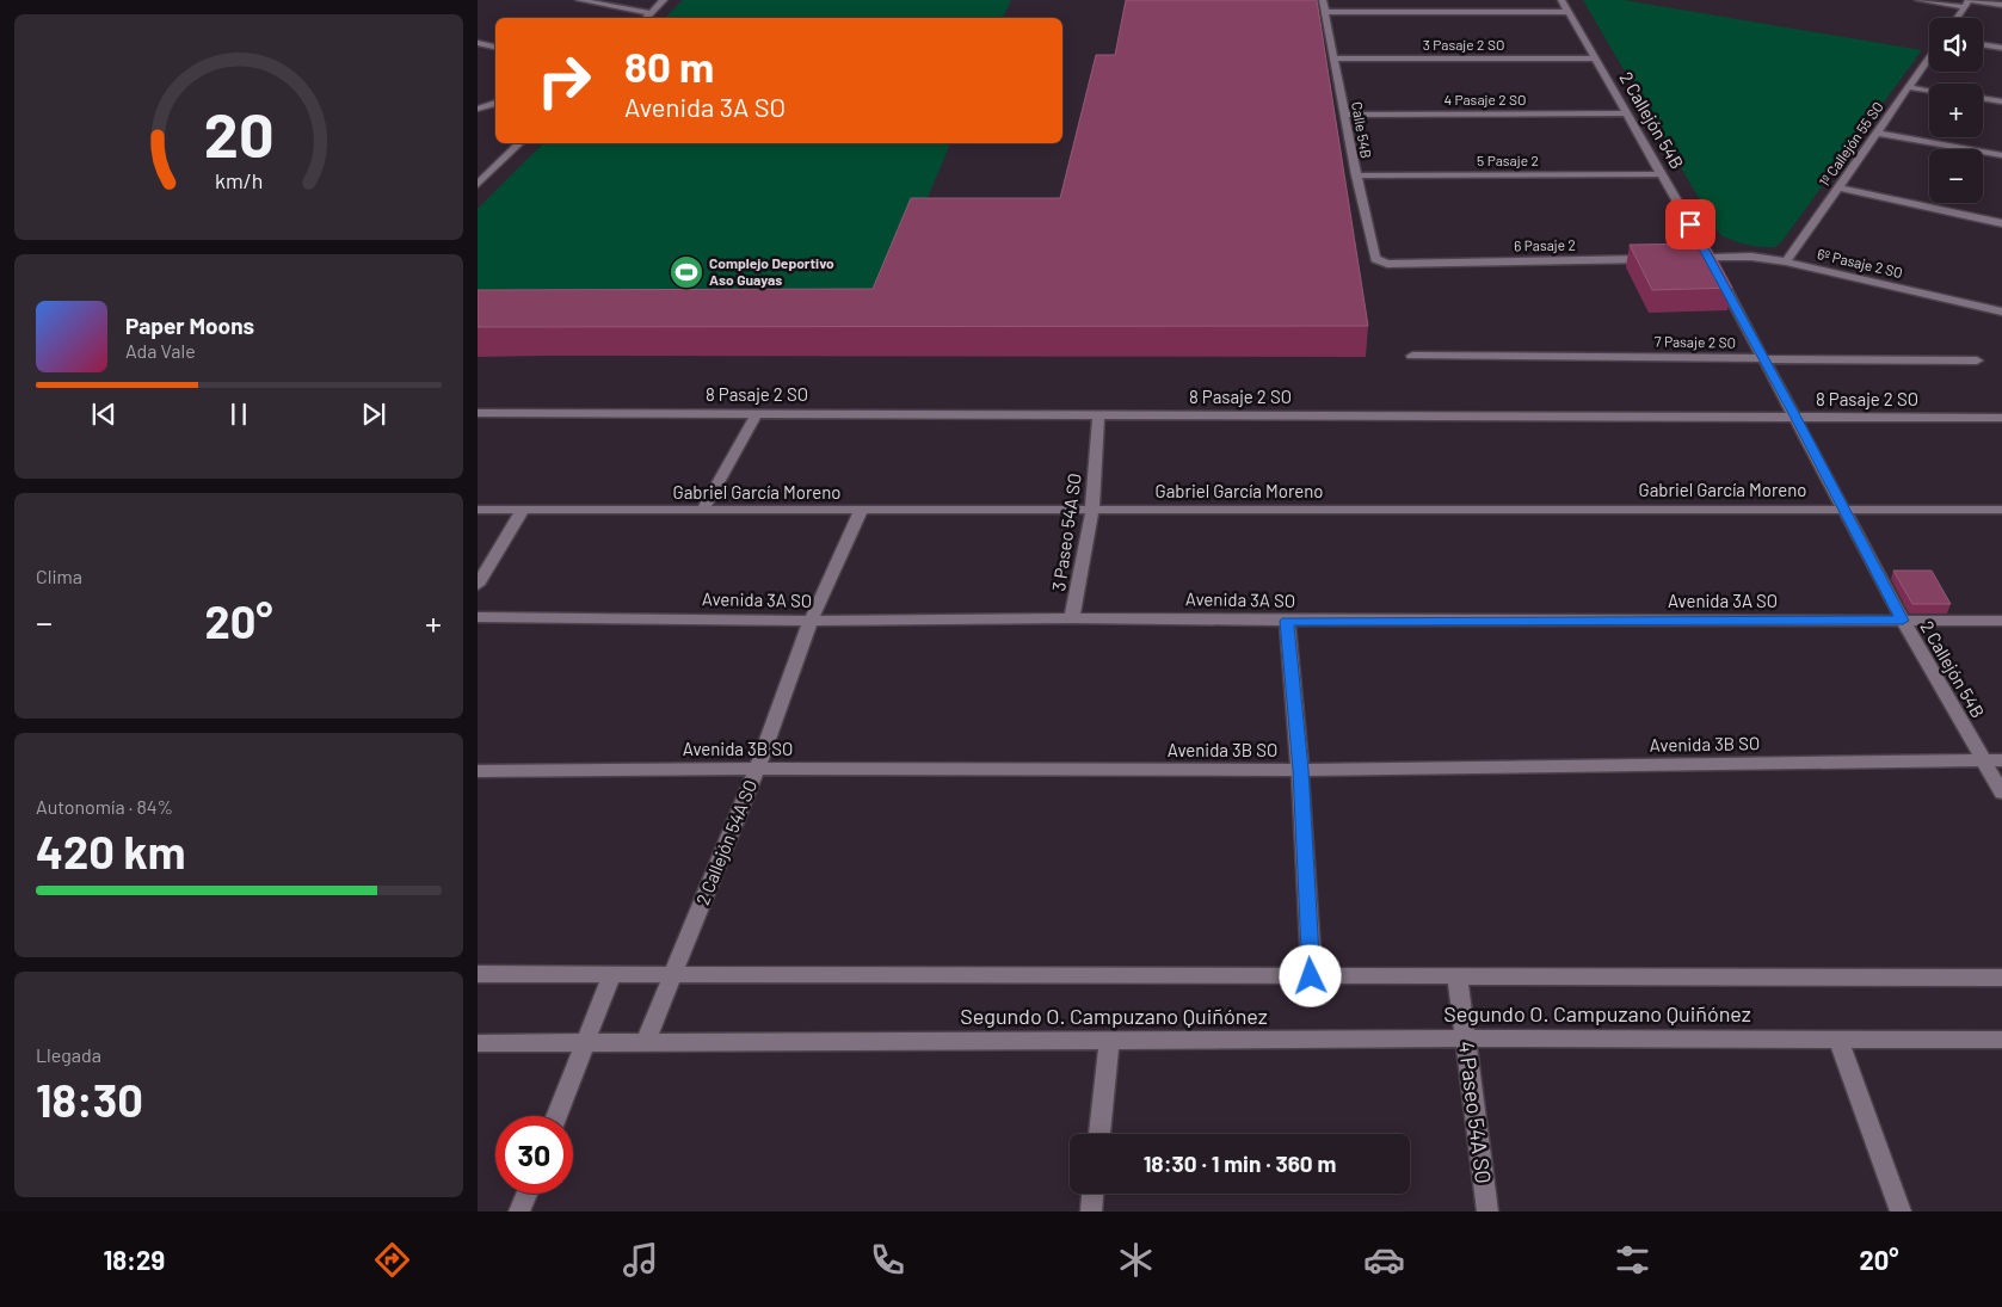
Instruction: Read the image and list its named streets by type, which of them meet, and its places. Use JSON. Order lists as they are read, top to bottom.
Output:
{
  "streets": {
    "street": [
      "3 Pasaje 2 SO",
      "4 Pasaje 2 SO",
      "2 Callejón 54B",
      "Calle 54B",
      "1º Callejón 55 SO",
      "5 Pasaje 2",
      "6 Pasaje 2",
      "6º Pasaje 2 SO",
      "7 Pasaje 2 SO",
      "8 Pasaje 2 SO",
      "Gabriel García Moreno",
      "3 Paseo 54A SO",
      "Avenida 3A SO",
      "Avenida 3B SO",
      "2 Callejón 54A SO",
      "Segundo O. Campuzano Quiñónez",
      "4 Paseo 54A SO"
    ]
  },
  "crossings": [
    ["3 Pasaje 2 SO", "2 Callejón 54B"],
    ["3 Pasaje 2 SO", "Calle 54B"],
    ["4 Pasaje 2 SO", "2 Callejón 54B"],
    ["4 Pasaje 2 SO", "Calle 54B"],
    ["2 Callejón 54B", "5 Pasaje 2"],
    ["2 Callejón 54B", "6º Pasaje 2 SO"],
    ["2 Callejón 54B", "7 Pasaje 2 SO"],
    ["2 Callejón 54B", "8 Pasaje 2 SO"],
    ["2 Callejón 54B", "Gabriel García Moreno"],
    ["2 Callejón 54B", "Avenida 3A SO"],
    ["2 Callejón 54B", "Avenida 3B SO"],
    ["Calle 54B", "5 Pasaje 2"],
    ["Calle 54B", "6 Pasaje 2"],
    ["1º Callejón 55 SO", "6º Pasaje 2 SO"],
    ["8 Pasaje 2 SO", "3 Paseo 54A SO"],
    ["Gabriel García Moreno", "3 Paseo 54A SO"],
    ["Gabriel García Moreno", "2 Callejón 54A SO"],
    ["3 Paseo 54A SO", "Avenida 3A SO"],
    ["Avenida 3A SO", "2 Callejón 54A SO"],
    ["Avenida 3B SO", "2 Callejón 54A SO"],
    ["2 Callejón 54A SO", "Segundo O. Campuzano Quiñónez"],
    ["Segundo O. Campuzano Quiñónez", "4 Paseo 54A SO"]
  ],
  "places": {
    "sports": ["Complejo Deportivo Aso Guayas"]
  },
  "page": {
    "map_buttons": ["+", "−"],
    "turn": ["80 m", "Avenida 3A SO"],
    "song": ["Paper Moons", "Ada Vale"],
    "tile": [
      "Clima",
      ["Autonomía · 84%", "420 km"],
      ["Llegada", "18:30"]
    ],
    "heat": ["−", "20°", "+"],
    "limit": "30",
    "trip": "18:30 · 1 min · 360 m",
    "tabs": ["18:29", "20°"],
    "gauge": ["20", "km/h"]
  }
}
